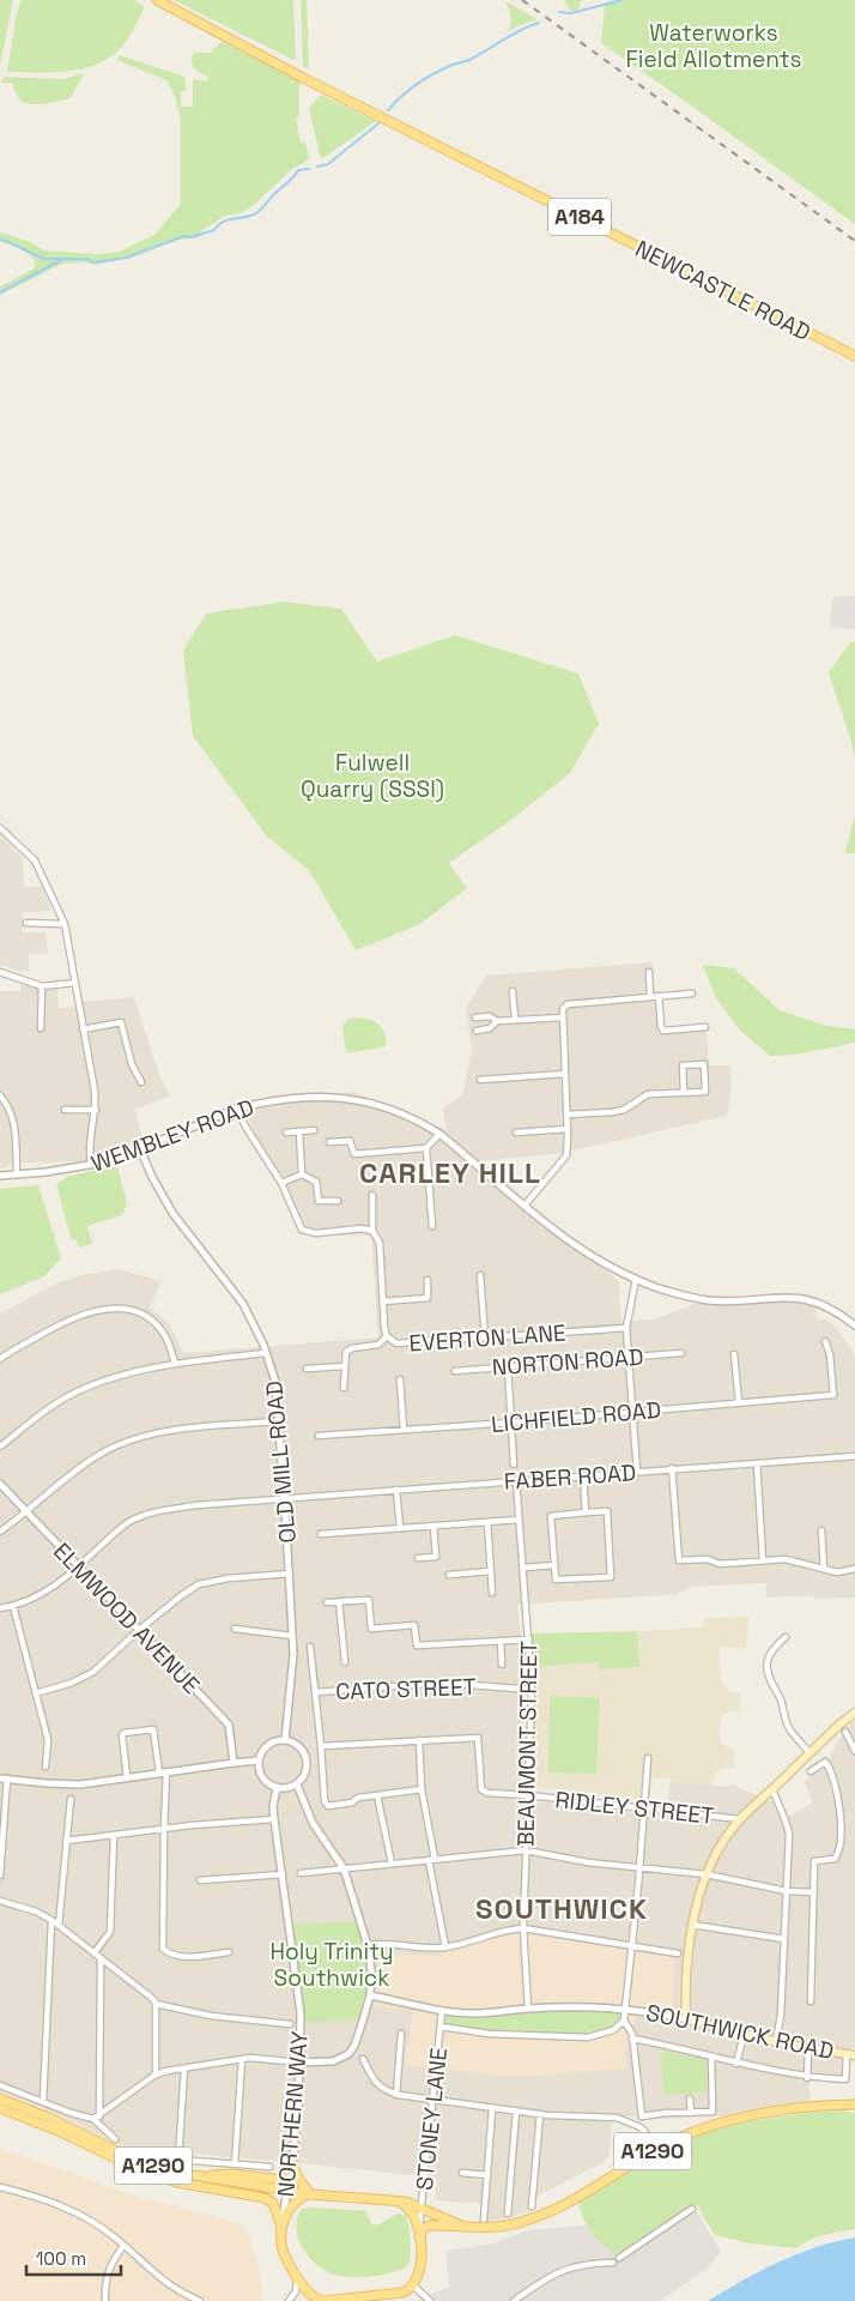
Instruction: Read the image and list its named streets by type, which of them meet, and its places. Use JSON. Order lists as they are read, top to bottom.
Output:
{
  "streets": {
    "main road": [
      "A184",
      "NEWCASTLE ROAD",
      "SOUTHWICK ROAD",
      "NORTHERN WAY",
      "A1290"
    ],
    "street": [
      "WEMBLEY ROAD",
      "EVERTON LANE",
      "NORTON ROAD",
      "LICHFIELD ROAD",
      "OLD MILL ROAD",
      "FABER ROAD",
      "ELMWOOD AVENUE",
      "CATO STREET",
      "BEAUMONT STREET",
      "RIDLEY STREET",
      "STONEY LANE"
    ]
  },
  "crossings": [
    ["WEMBLEY ROAD", "OLD MILL ROAD"],
    ["OLD MILL ROAD", "FABER ROAD"],
    ["OLD MILL ROAD", "NORTHERN WAY"],
    ["FABER ROAD", "ELMWOOD AVENUE"],
    ["FABER ROAD", "BEAUMONT STREET"],
    ["CATO STREET", "BEAUMONT STREET"],
    ["BEAUMONT STREET", "RIDLEY STREET"],
    ["BEAUMONT STREET", "SOUTHWICK ROAD"],
    ["SOUTHWICK ROAD", "STONEY LANE"],
    ["NORTHERN WAY", "STONEY LANE"],
    ["NORTHERN WAY", "A1290"],
    ["STONEY LANE", "A1290"]
  ],
  "districts": ["CARLEY HILL", "SOUTHWICK"],
  "parks": ["Waterworks Field Allotments", "Fulwell Quarry (SSSI)", "Holy Trinity Southwick"],
  "scale_bar": "100 m"
}
